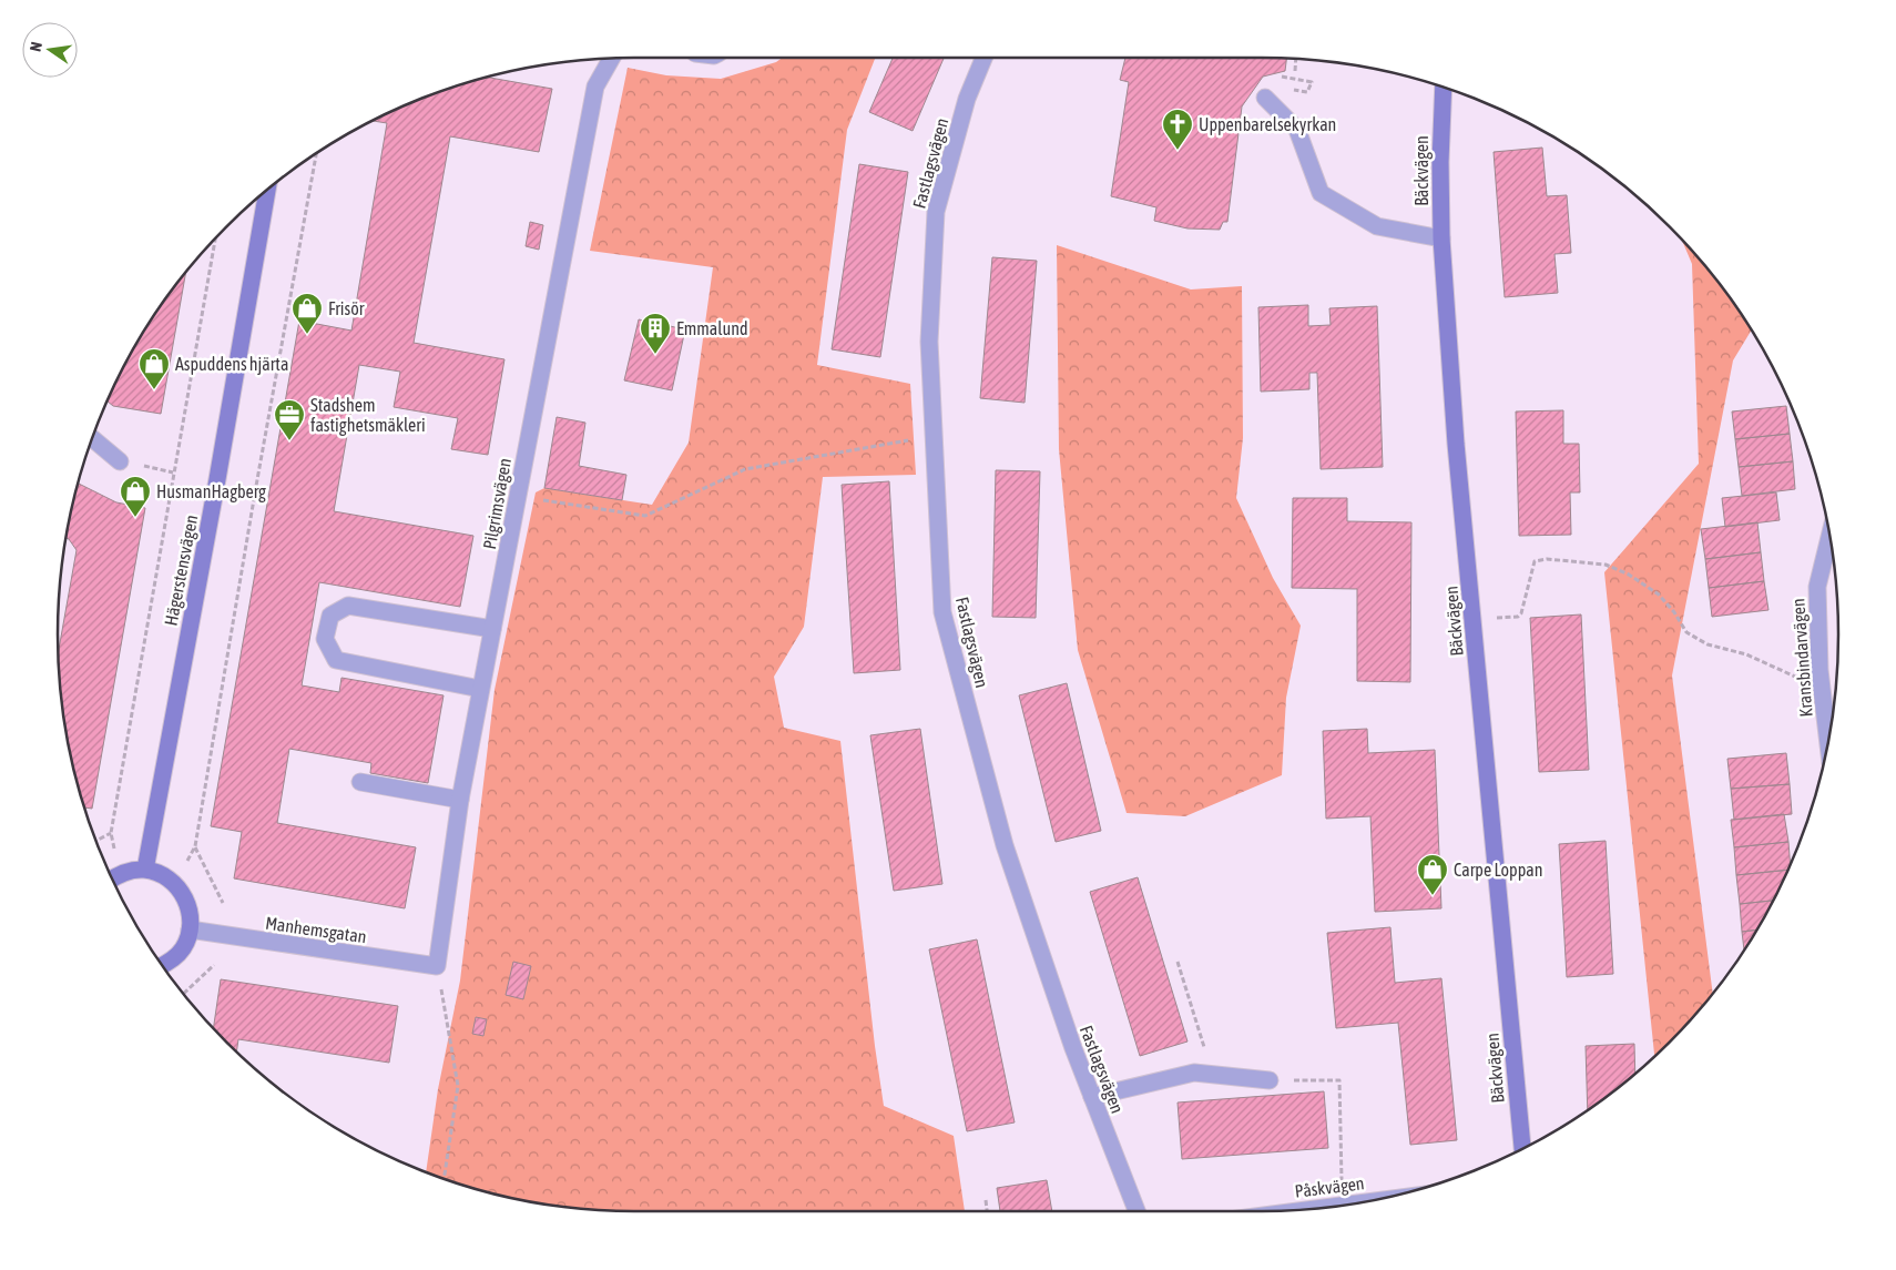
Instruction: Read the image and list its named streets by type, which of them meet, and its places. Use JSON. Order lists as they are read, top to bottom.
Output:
{
  "streets": {
    "street": [
      "Fastlagsvägen",
      "Bäckvägen",
      "Pilgrimsvägen",
      "Hägerstensvägen",
      "Kransbindarvägen",
      "Manhemsgatan",
      "Påskvägen"
    ]
  },
  "crossings": [
    ["Pilgrimsvägen", "Manhemsgatan"]
  ],
  "places": {
    "church": ["Uppenbarelsekyrkan"],
    "shop": [
      "Frisör",
      "Aspuddens hjärta",
      "HusmanHagberg",
      "Carpe Loppan"
    ],
    "building": ["Emmalund"],
    "office": ["Stadshem fastighetsmäkleri"]
  },
  "north": "left"
}
